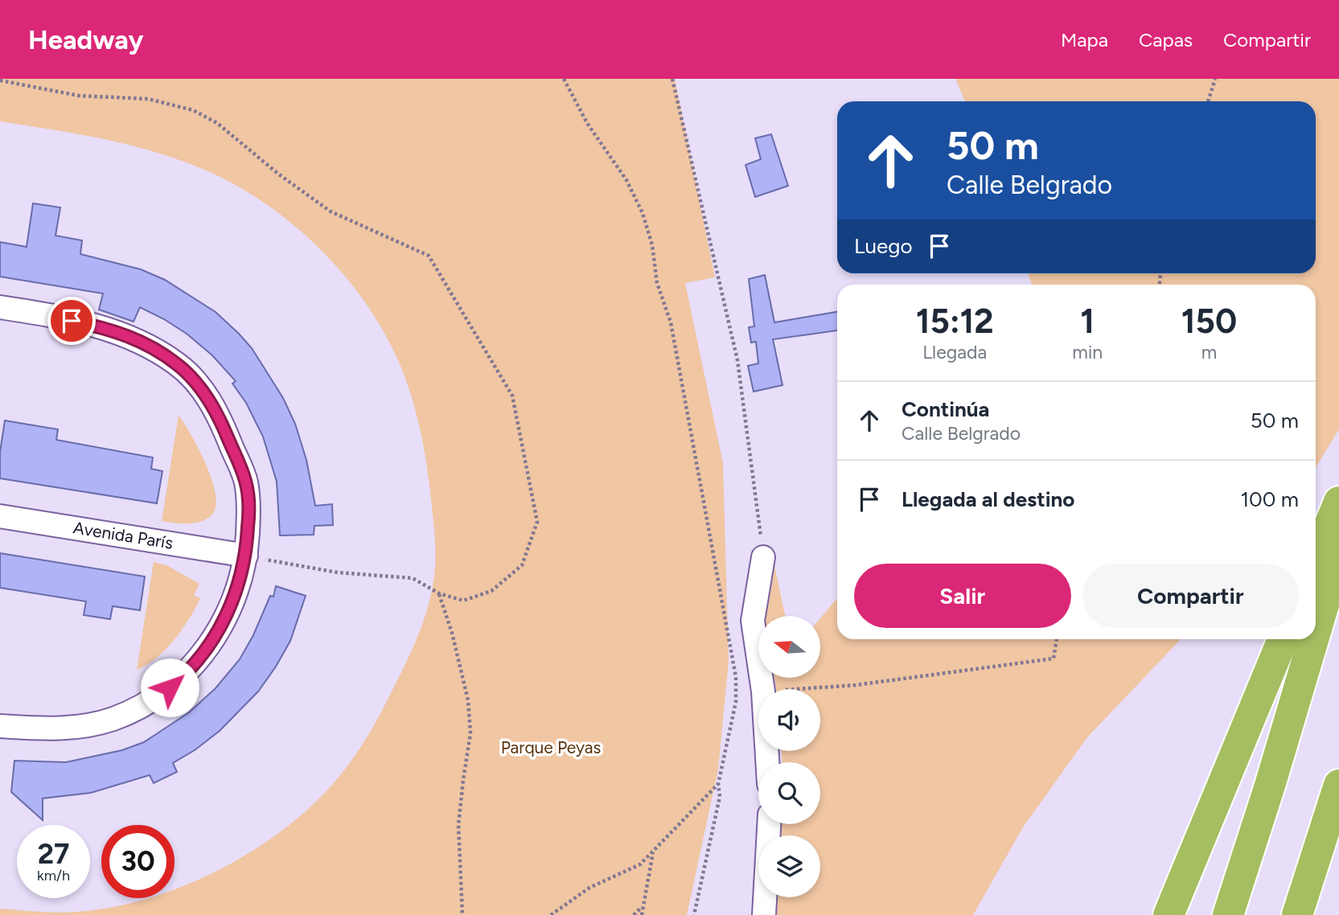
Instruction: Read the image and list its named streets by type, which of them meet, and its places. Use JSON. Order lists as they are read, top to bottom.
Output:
{
  "streets": {
    "street": ["Avenida París"]
  },
  "parks": ["Parque Peyas"],
  "north": "left",
  "page": {
    "header": "Headway",
    "nav": ["Mapa", "Capas", "Compartir"],
    "turn": ["50 m", "Calle Belgrado"],
    "then": "Luego",
    "eta": [
      "15:12",
      "Llegada",
      "1",
      "min",
      "150",
      "m"
    ],
    "list": [
      {
        "name": "Continúa",
        "note": "Calle Belgrado",
        "value": "50 m"
      },
      {
        "name": "Llegada al destino",
        "value": "100 m"
      }
    ],
    "buttons": ["Salir", "Compartir"],
    "speed": "27 km/h",
    "limit": "30"
  }
}
